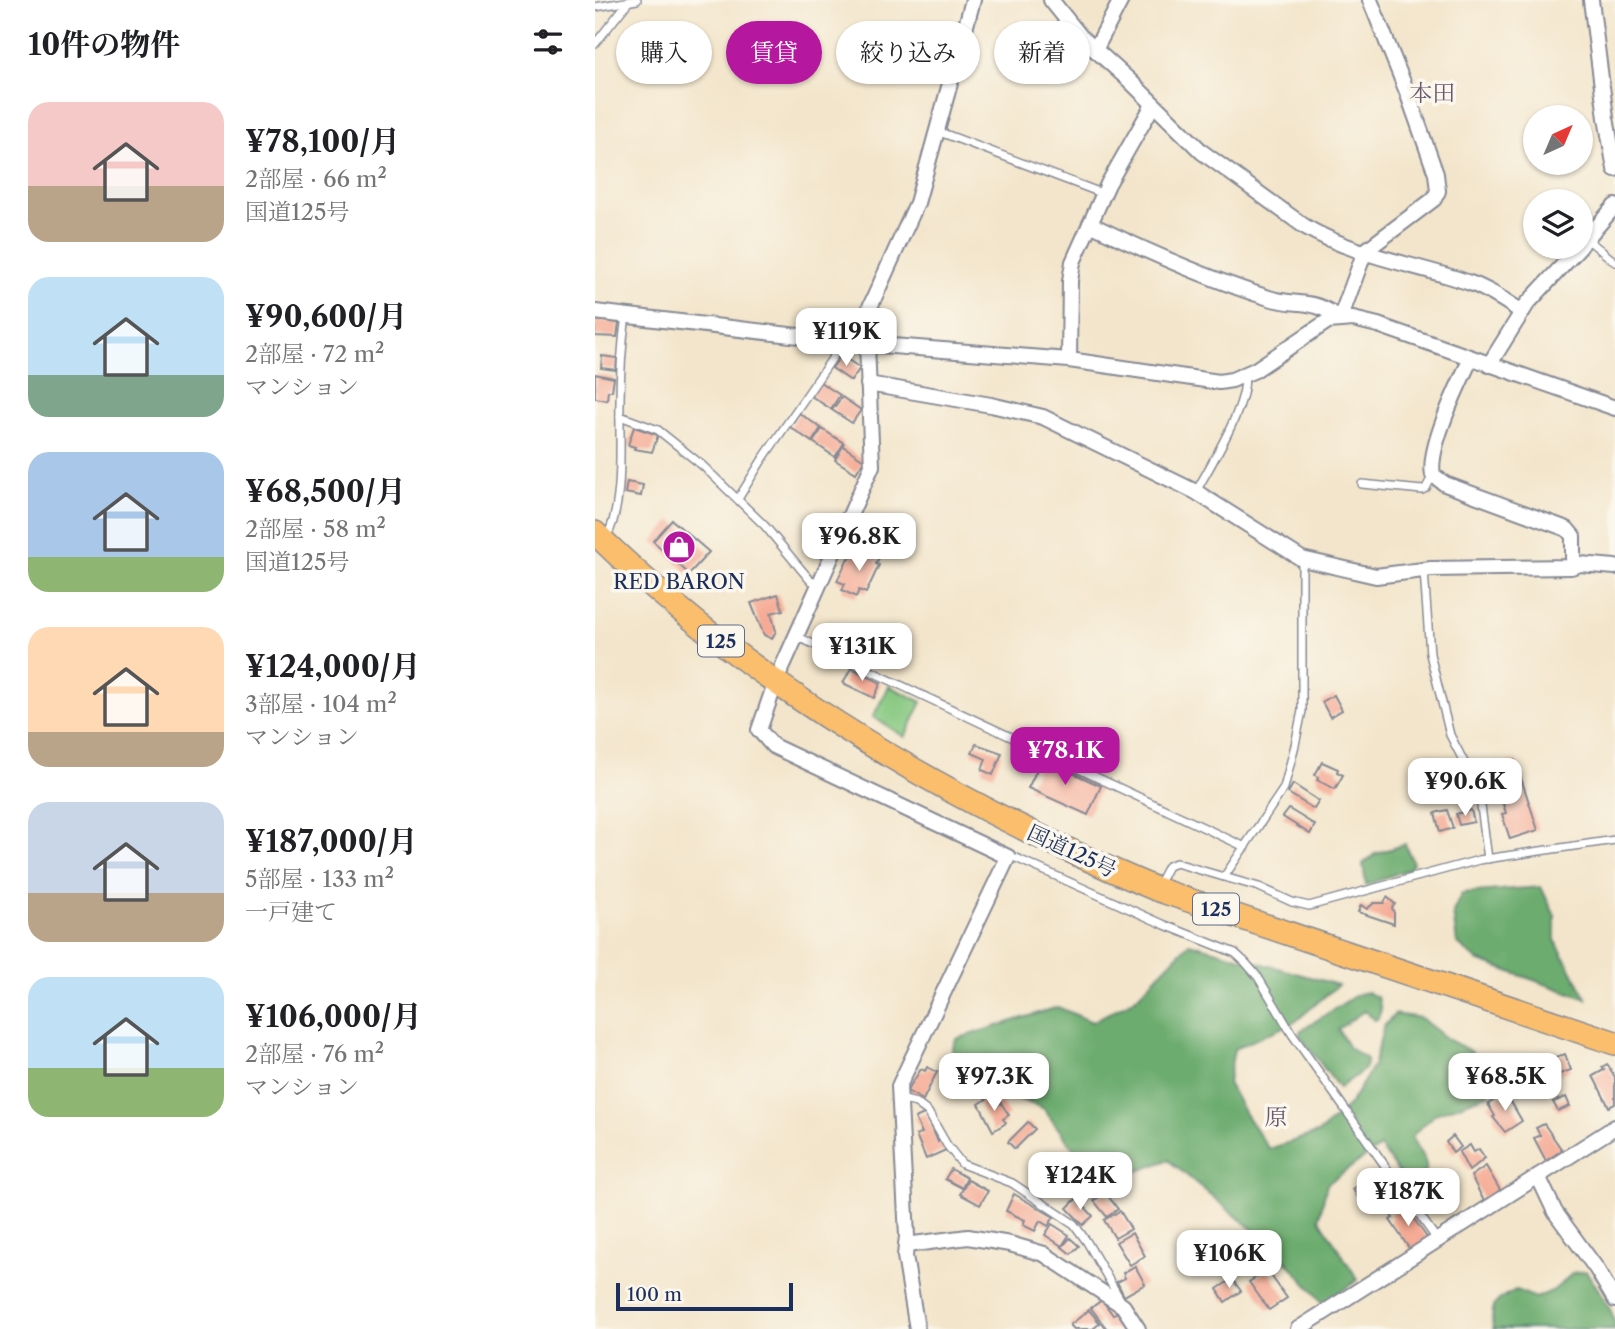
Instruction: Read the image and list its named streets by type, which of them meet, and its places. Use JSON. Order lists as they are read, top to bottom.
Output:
{
  "streets": {
    "highway": ["125", "国道125号"]
  },
  "districts": ["本田", "原"],
  "places": {
    "shop": ["RED BARON"]
  },
  "scale_bar": "100 m",
  "north": "top right",
  "page": {
    "heading": "10件の物件",
    "chip": [
      "購入",
      "賃貸",
      "絞り込み",
      "新着"
    ],
    "list": [
      {
        "name": "¥78,100/月",
        "note": "2部屋 · 66 m² · 国道125号"
      },
      {
        "name": "¥90,600/月",
        "note": "2部屋 · 72 m² · マンション"
      },
      {
        "name": "¥68,500/月",
        "note": "2部屋 · 58 m² · 国道125号"
      },
      {
        "name": "¥124,000/月",
        "note": "3部屋 · 104 m² · マンション"
      },
      {
        "name": "¥187,000/月",
        "note": "5部屋 · 133 m² · 一戸建て"
      },
      {
        "name": "¥106,000/月",
        "note": "2部屋 · 76 m² · マンション"
      }
    ],
    "price": [
      "¥119K",
      "¥96.8K",
      "¥131K",
      "¥78.1K",
      "¥90.6K",
      "¥97.3K",
      "¥68.5K",
      "¥124K",
      "¥187K",
      "¥106K"
    ],
    "scale": "100 m"
  }
}
